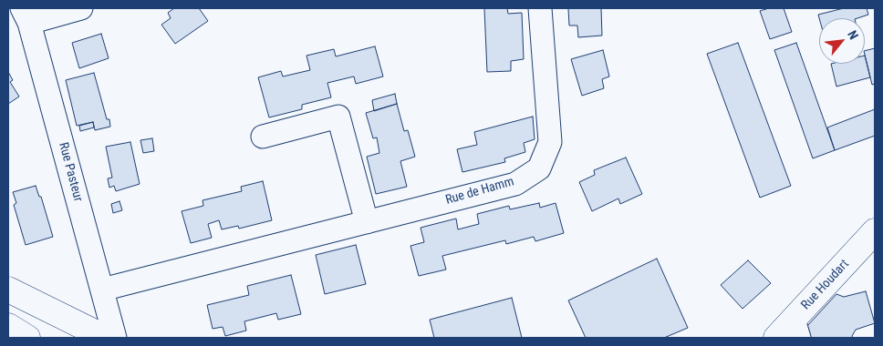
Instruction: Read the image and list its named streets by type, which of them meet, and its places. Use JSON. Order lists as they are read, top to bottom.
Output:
{
  "streets": {
    "street": ["Rue Pasteur", "Rue de Hamm", "Rue Houdart"]
  },
  "crossings": [
    ["Rue Pasteur", "Rue de Hamm"]
  ],
  "north": "top right"
}
